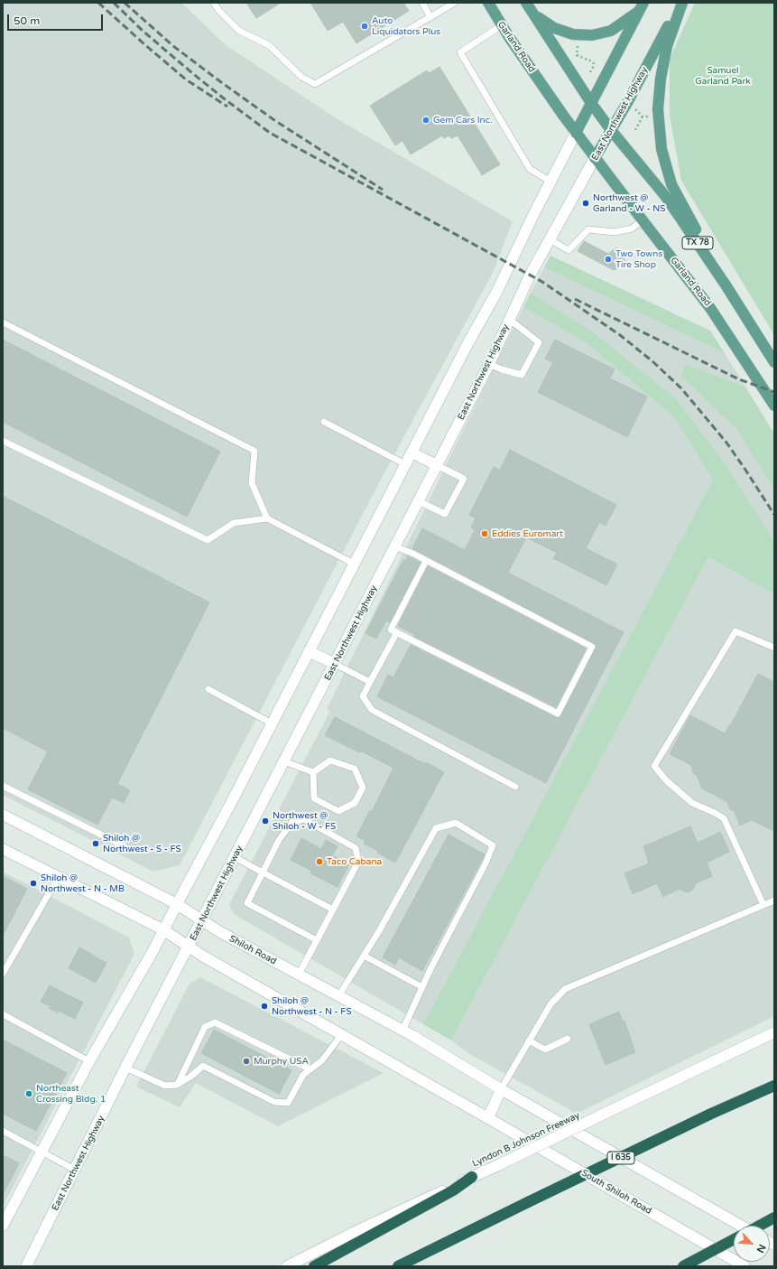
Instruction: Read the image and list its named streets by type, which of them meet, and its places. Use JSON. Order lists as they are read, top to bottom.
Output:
{
  "streets": {
    "highway": ["I 635"],
    "main road": [
      "Garland Road",
      "East Northwest Highway",
      "TX 78",
      "Shiloh Road",
      "Lyndon B Johnson Freeway",
      "South Shiloh Road"
    ]
  },
  "crossings": [
    ["Garland Road", "East Northwest Highway"],
    ["East Northwest Highway", "TX 78"],
    ["East Northwest Highway", "Shiloh Road"]
  ],
  "parks": ["Samuel Garland Park"],
  "places": [
    "Auto Liquidators Plus",
    "Gem Cars Inc.",
    "Northwest @ Garland - W - NS",
    "Two Towns Tire Shop",
    "Eddies Euromart",
    "Northwest @ Shiloh - W - FS",
    "Shiloh @ Northwest - S - FS",
    "Taco Cabana",
    "Shiloh @ Northwest - N - MB",
    "Shiloh @ Northwest - N - FS",
    "Murphy USA",
    "Northeast Crossing Bldg. 1"
  ],
  "scale_bar": "50 m",
  "north": "bottom right"
}
